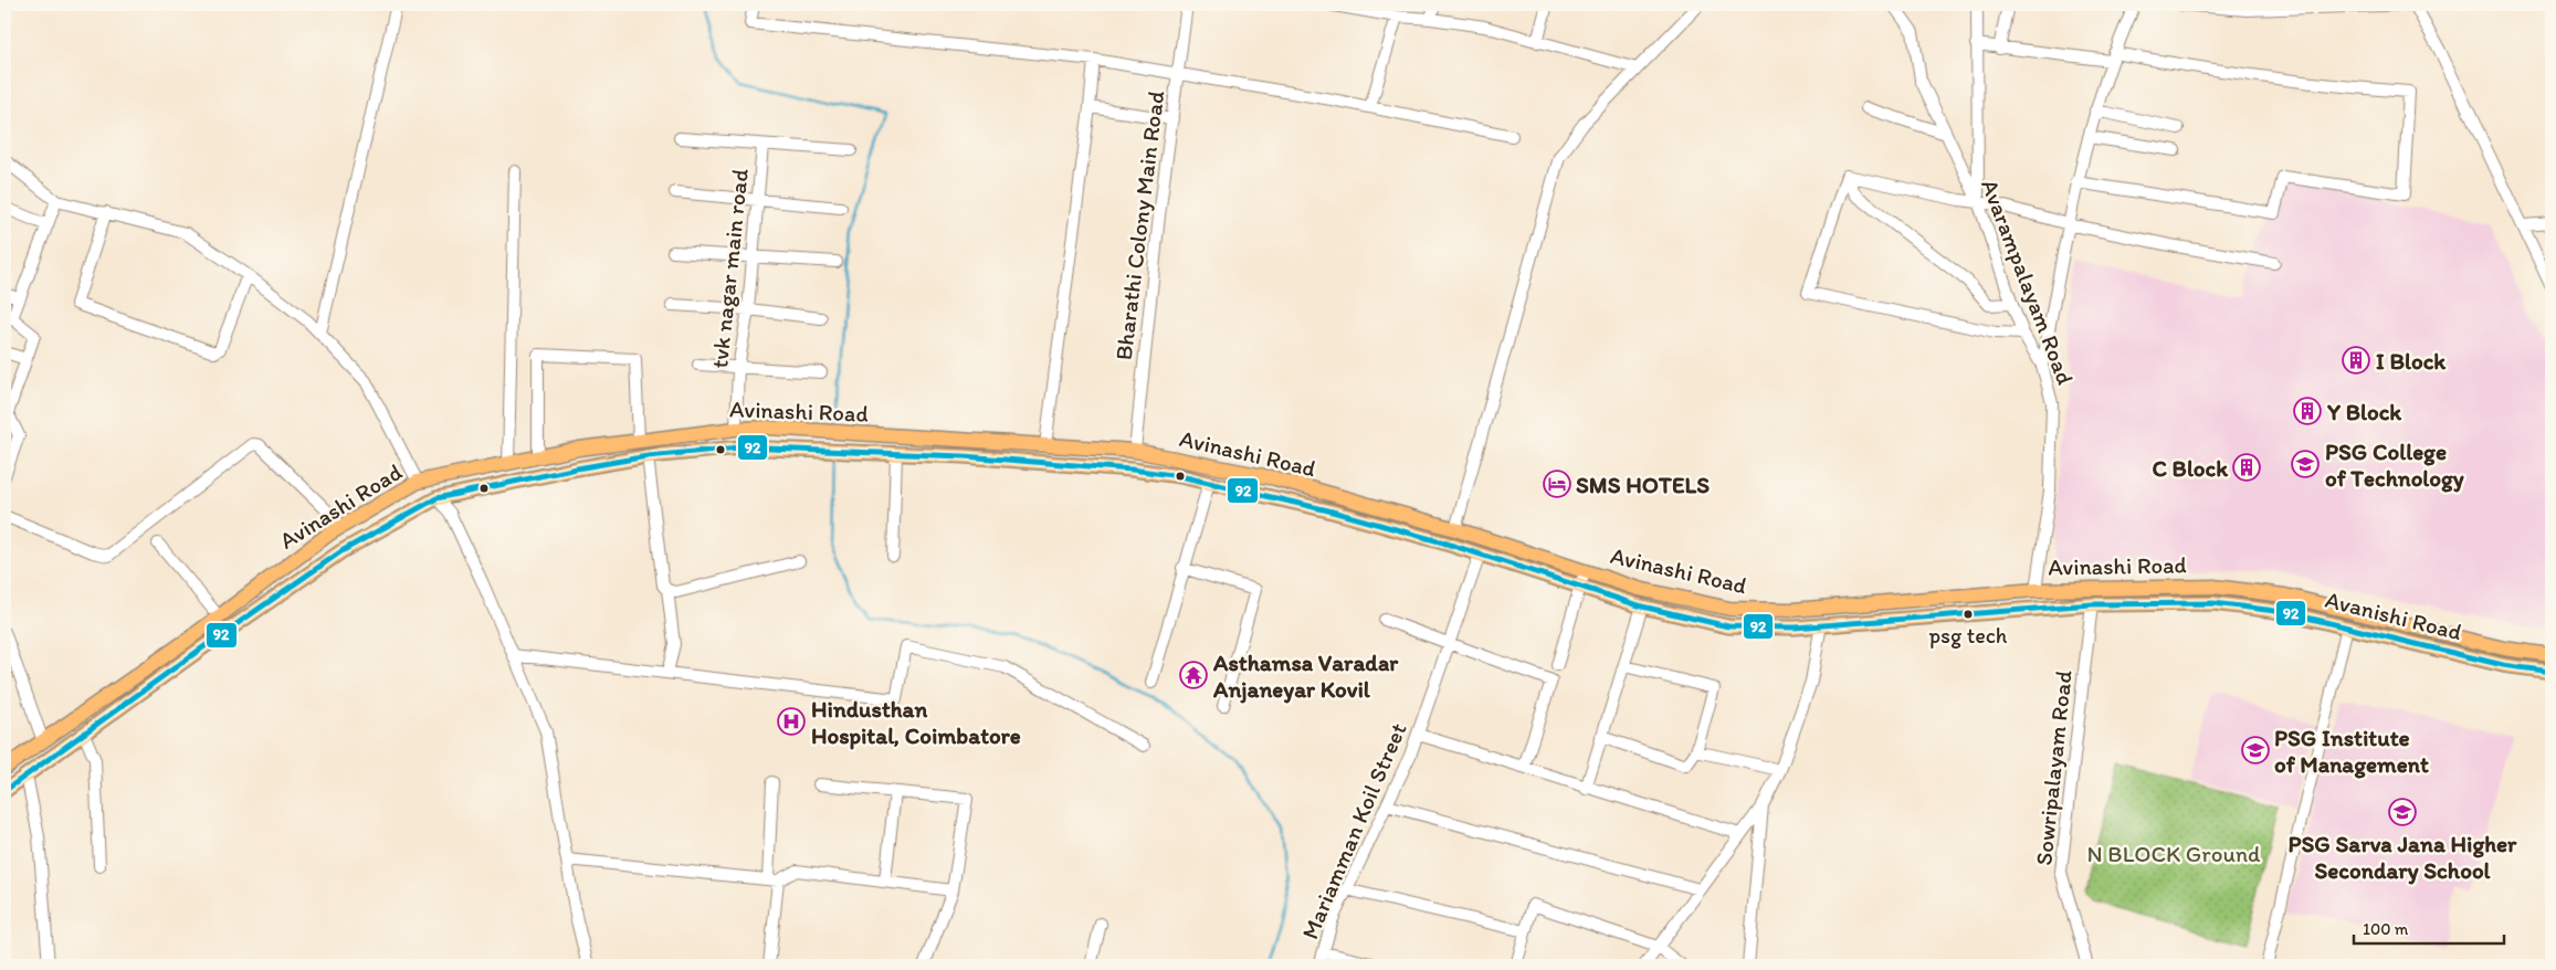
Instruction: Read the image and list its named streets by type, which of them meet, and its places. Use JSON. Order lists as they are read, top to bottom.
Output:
{
  "streets": {
    "main road": ["Avinashi Road", "Avanishi Road"],
    "street": [
      "Bharathi Colony Main Road",
      "tvk nagar main road",
      "Avarampalayam Road",
      "Sowripalayam Road",
      "Mariamman Koil Street"
    ]
  },
  "crossings": [
    ["Bharathi Colony Main Road", "Avinashi Road"],
    ["tvk nagar main road", "Avinashi Road"],
    ["Avarampalayam Road", "Avinashi Road"],
    ["Avinashi Road", "Avanishi Road"],
    ["Avinashi Road", "Sowripalayam Road"],
    ["Avinashi Road", "Mariamman Koil Street"],
    ["Avanishi Road", "Sowripalayam Road"]
  ],
  "parks": ["N BLOCK Ground"],
  "places": {
    "building": ["I Block", "Y Block", "C Block"],
    "school or university": ["PSG College of Technology", "PSG Institute of Management", "PSG Sarva Jana Higher Secondary School"],
    "hotel": ["SMS HOTELS"],
    "other": ["psg tech"],
    "temple": ["Asthamsa Varadar Anjaneyar Kovil"],
    "hospital": ["Hindusthan Hospital, Coimbatore"]
  },
  "lines": ["transit line 92"],
  "scale_bar": "100 m"
}
